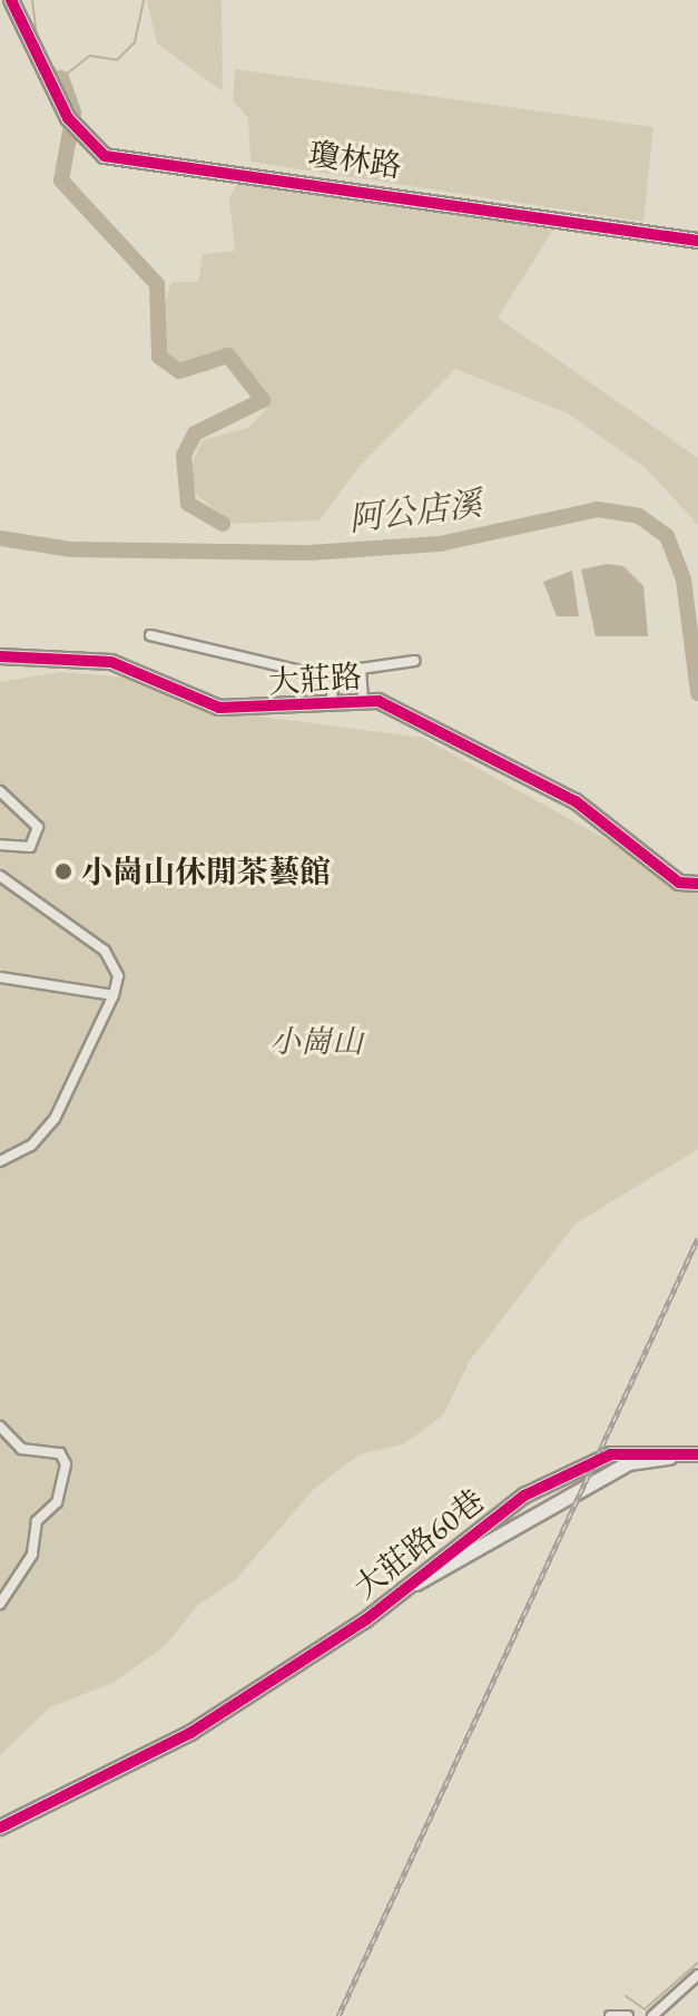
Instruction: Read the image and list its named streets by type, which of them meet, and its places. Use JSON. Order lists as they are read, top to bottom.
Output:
{
  "streets": {
    "street": ["瓊林路", "大莊路", "大莊路60巷"]
  },
  "water": ["阿公店溪"],
  "parks": ["小崗山"],
  "places": ["小崗山休閒茶藝館"]
}
